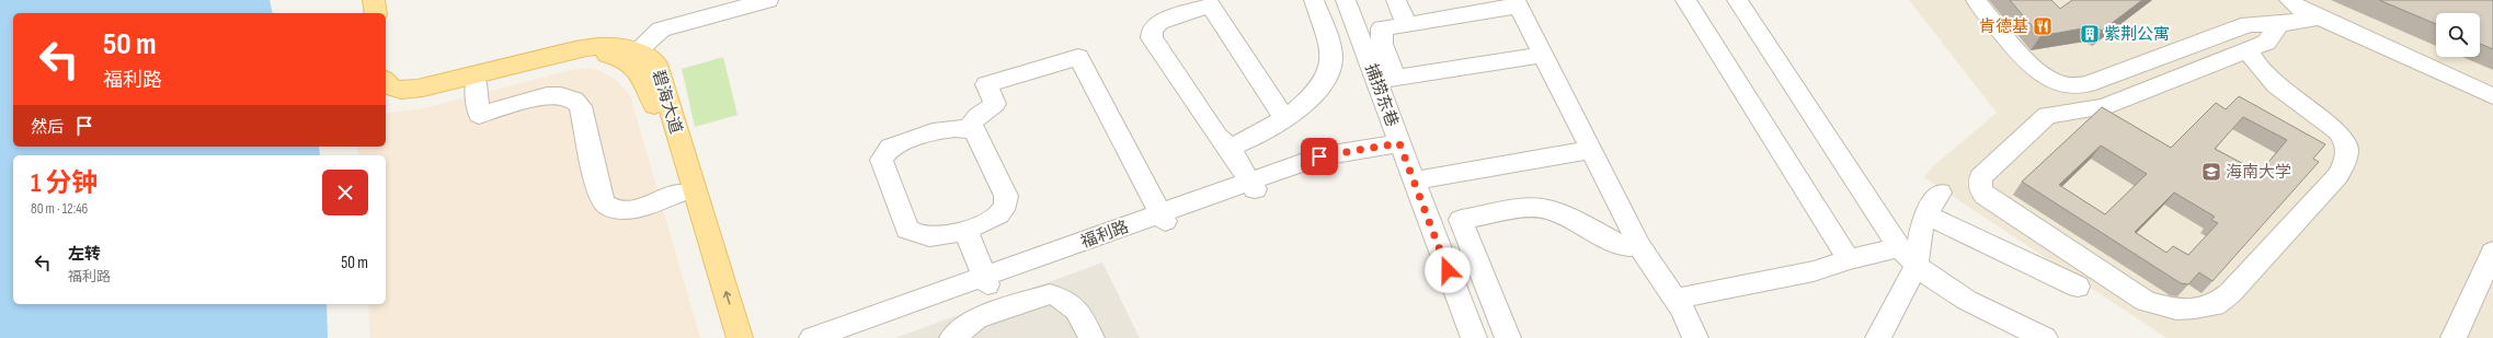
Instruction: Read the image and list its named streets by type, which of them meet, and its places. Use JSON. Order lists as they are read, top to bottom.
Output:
{
  "streets": {
    "main road": ["碧海大道"],
    "street": ["捕捞东巷", "福利路"]
  },
  "crossings": [
    ["捕捞东巷", "福利路"]
  ],
  "places": {
    "restaurant": ["肯德基"],
    "building": ["紫荆公寓"],
    "school or university": ["海南大学"]
  },
  "page": {
    "turn": ["50 m", "福利路"],
    "then": "然后",
    "heading": ["1 分钟", "80 m · 12:46"],
    "list": [
      {
        "name": "左转",
        "note": "福利路",
        "value": "50 m"
      }
    ]
  }
}
